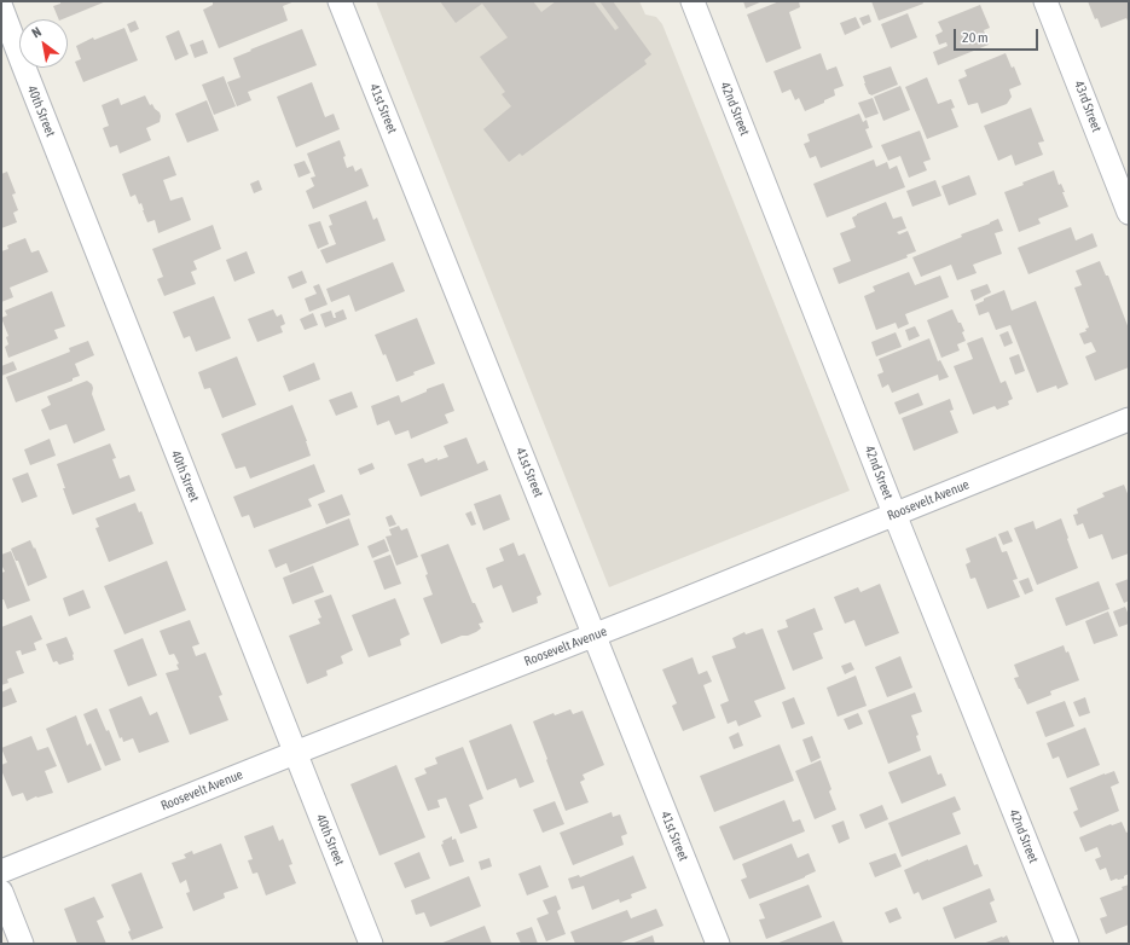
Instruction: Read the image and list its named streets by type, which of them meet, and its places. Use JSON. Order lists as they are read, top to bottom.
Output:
{
  "streets": {
    "street": [
      "43rd Street",
      "41st Street",
      "42nd Street",
      "40th Street",
      "Roosevelt Avenue"
    ]
  },
  "crossings": [
    ["41st Street", "Roosevelt Avenue"],
    ["42nd Street", "Roosevelt Avenue"],
    ["40th Street", "Roosevelt Avenue"]
  ],
  "scale_bar": "20 m",
  "north": "top left"
}
